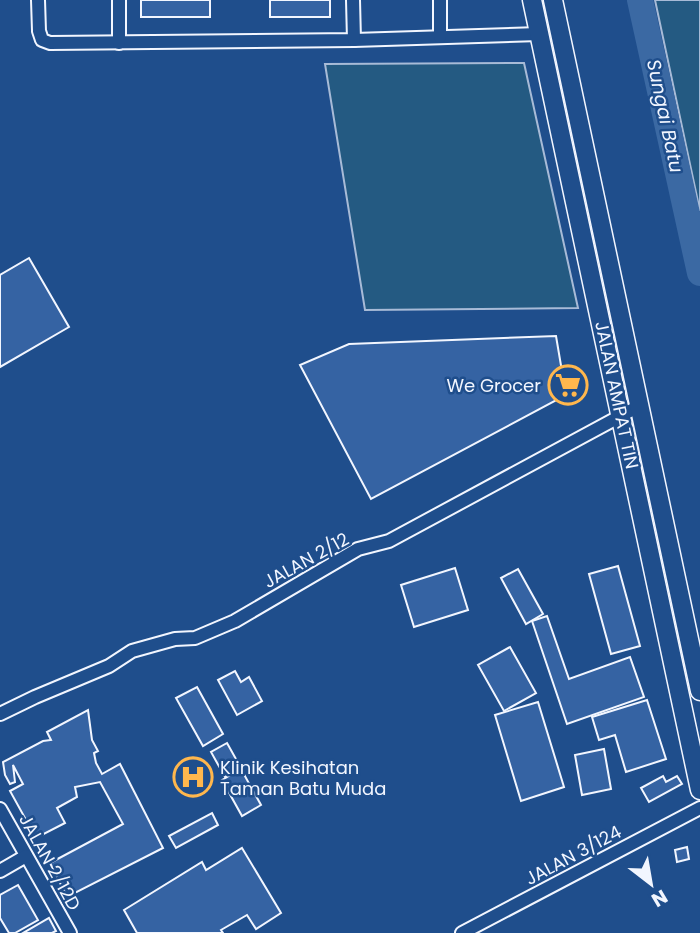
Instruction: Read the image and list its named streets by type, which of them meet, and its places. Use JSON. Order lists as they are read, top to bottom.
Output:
{
  "streets": {
    "street": [
      "JALAN AMPAT TIN",
      "JALAN 2/12",
      "JALAN 3/124",
      "JALAN 2/12D"
    ]
  },
  "crossings": [
    ["JALAN AMPAT TIN", "JALAN 2/12"]
  ],
  "water": ["Sungai Batu"],
  "places": {
    "supermarket": ["We Grocer"],
    "hospital": ["Klinik Kesihatan Taman Batu Muda"]
  },
  "north": "bottom right"
}
